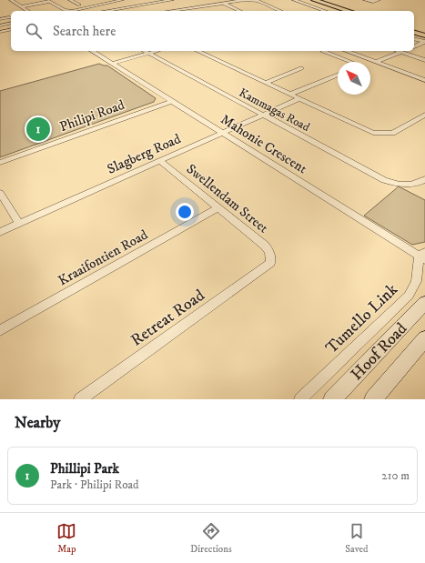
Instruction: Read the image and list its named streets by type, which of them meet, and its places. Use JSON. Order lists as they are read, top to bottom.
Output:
{
  "streets": {
    "main road": ["Hoof Road"],
    "street": [
      "Kammagas Road",
      "Philipi Road",
      "Mahonie Crescent",
      "Slagberg Road",
      "Swellendam Street",
      "Kraaifontien Road",
      "Retreat Road",
      "Tumello Link"
    ]
  },
  "crossings": [
    ["Kammagas Road", "Slagberg Road"],
    ["Philipi Road", "Mahonie Crescent"],
    ["Mahonie Crescent", "Slagberg Road"],
    ["Mahonie Crescent", "Tumello Link"],
    ["Slagberg Road", "Swellendam Street"],
    ["Swellendam Street", "Kraaifontien Road"],
    ["Swellendam Street", "Retreat Road"]
  ],
  "north": "top left",
  "page": {
    "search": "Search here",
    "pins": "1",
    "heading": "Nearby",
    "list": [
      {
        "mark": "1",
        "name": "Phillipi Park",
        "note": "Park · Philipi Road",
        "value": "210 m"
      }
    ],
    "nav": ["Map", "Directions", "Saved"]
  }
}
